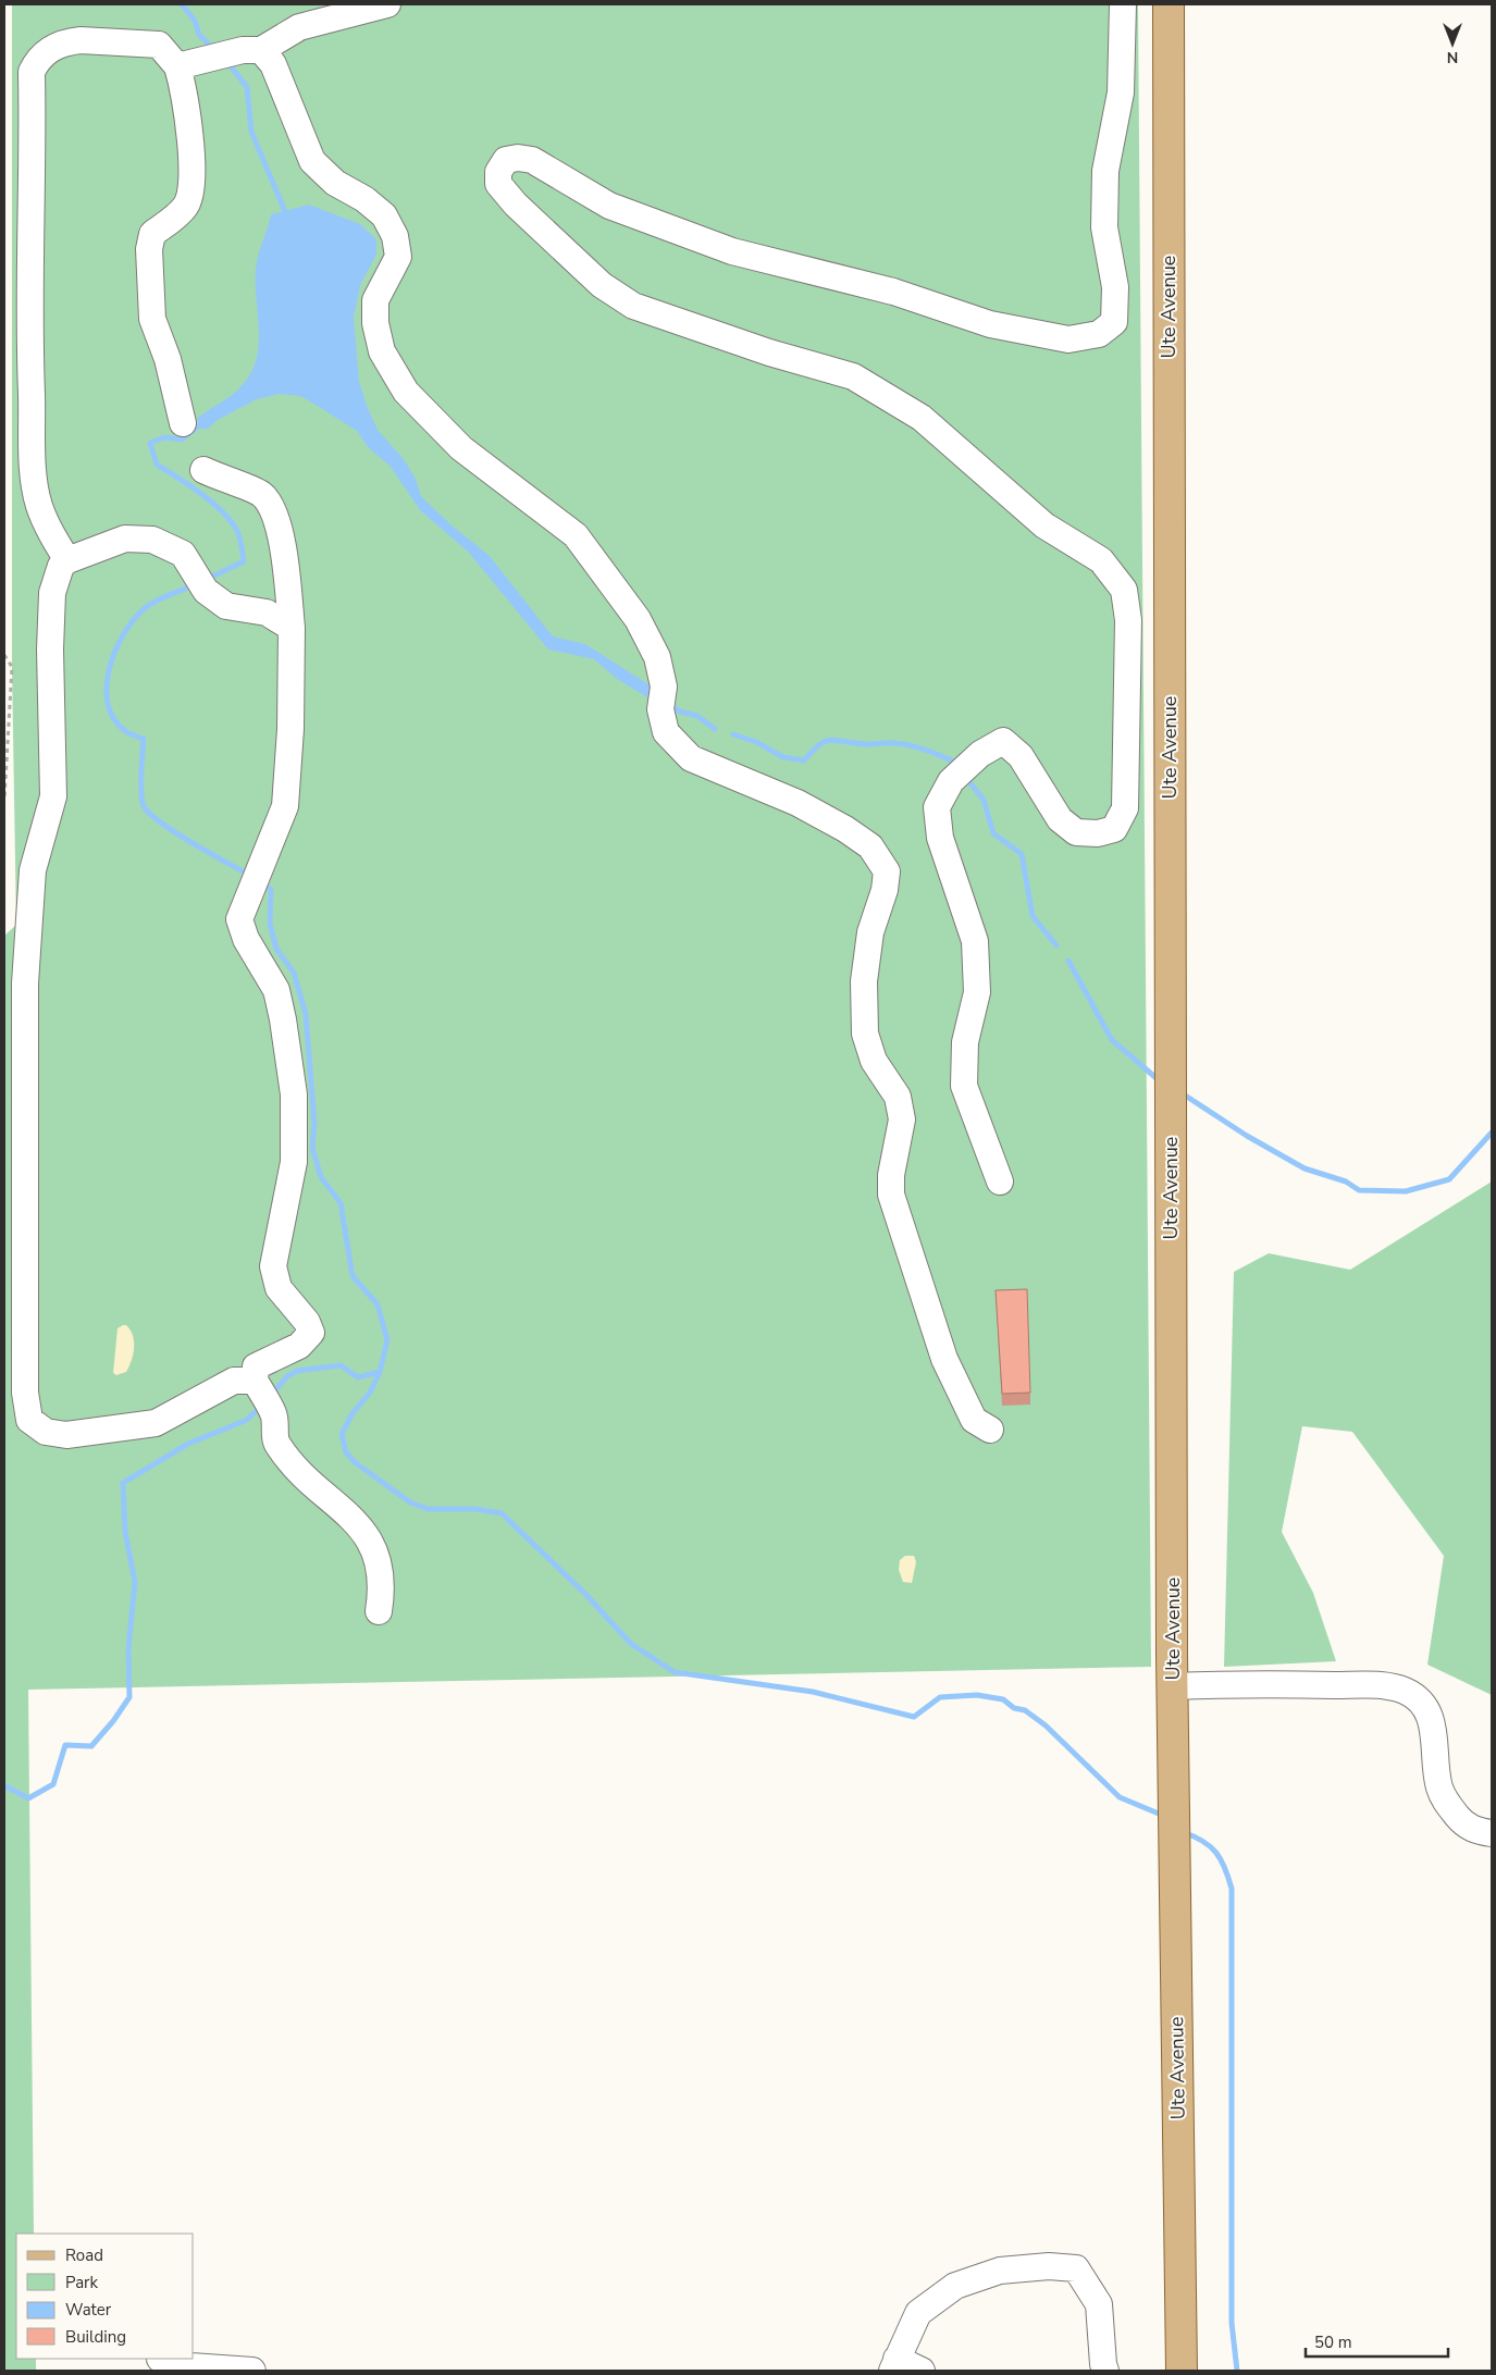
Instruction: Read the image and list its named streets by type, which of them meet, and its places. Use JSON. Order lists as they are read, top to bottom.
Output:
{
  "streets": {
    "main road": ["Ute Avenue"]
  },
  "legend": [
    "Road",
    "Park",
    "Water",
    "Building"
  ],
  "scale_bar": "50 m",
  "north": "bottom"
}
